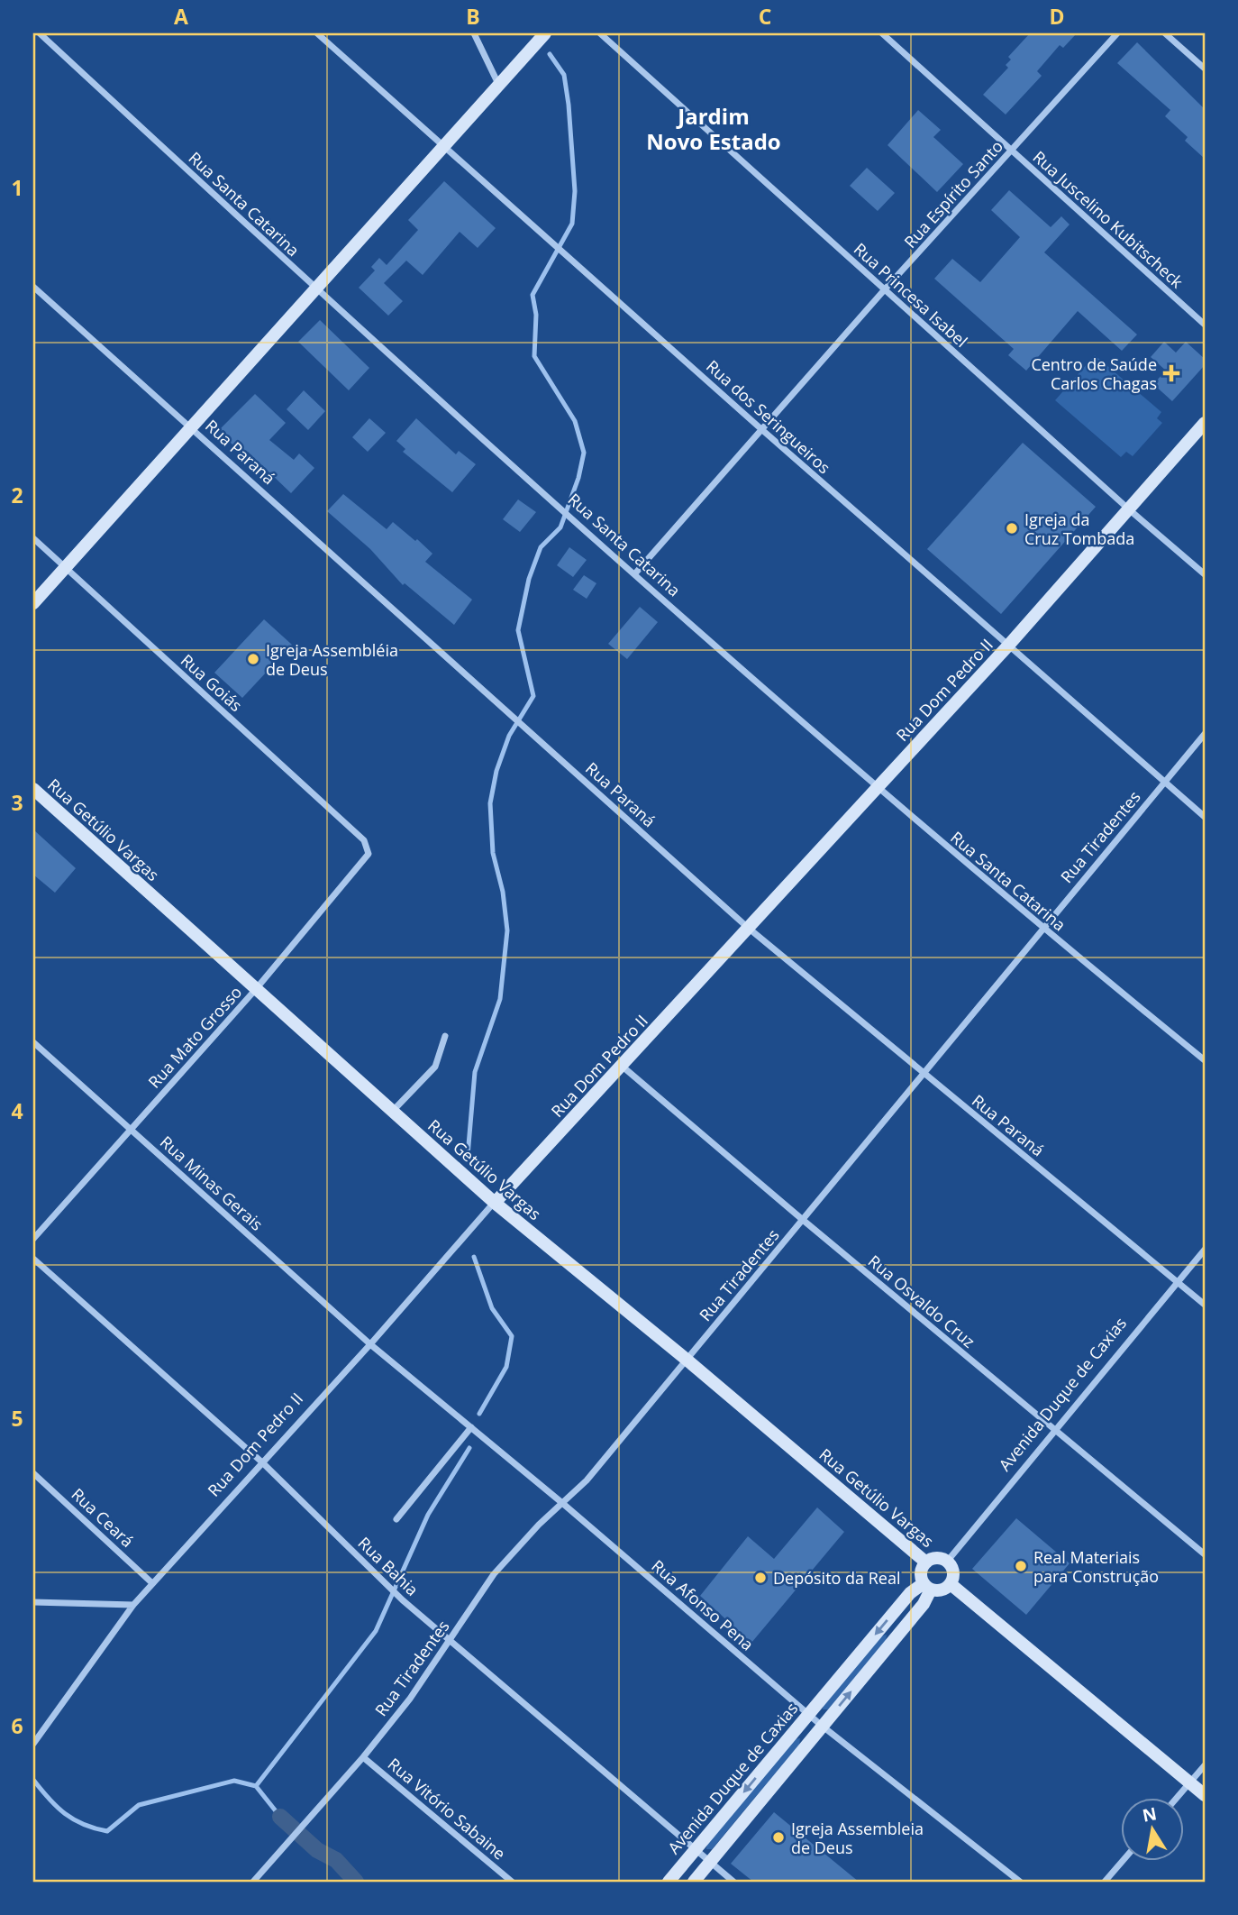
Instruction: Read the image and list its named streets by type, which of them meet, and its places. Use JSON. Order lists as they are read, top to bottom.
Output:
{
  "streets": {
    "street": [
      "Rua Espírito Santo",
      "Rua Santa Catarina",
      "Rua Juscelino Kubitscheck",
      "Rua Princesa Isabel",
      "Rua dos Seringueiros",
      "Rua Paraná",
      "Rua Goiás",
      "Rua Dom Pedro II",
      "Rua Getúlio Vargas",
      "Rua Tiradentes",
      "Rua Mato Grosso",
      "Rua Minas Gerais",
      "Rua Osvaldo Cruz",
      "Avenida Duque de Caxias",
      "Rua Ceará",
      "Rua Bahia",
      "Rua Afonso Pena",
      "Rua Vitório Sabaine"
    ]
  },
  "crossings": [
    ["Rua Espírito Santo", "Rua Santa Catarina"],
    ["Rua Espírito Santo", "Rua Juscelino Kubitscheck"],
    ["Rua Espírito Santo", "Rua Princesa Isabel"],
    ["Rua Espírito Santo", "Rua dos Seringueiros"],
    ["Rua Santa Catarina", "Rua Dom Pedro II"],
    ["Rua Santa Catarina", "Rua Tiradentes"],
    ["Rua Princesa Isabel", "Rua Dom Pedro II"],
    ["Rua dos Seringueiros", "Rua Dom Pedro II"],
    ["Rua dos Seringueiros", "Rua Tiradentes"],
    ["Rua Paraná", "Rua Dom Pedro II"],
    ["Rua Paraná", "Rua Tiradentes"],
    ["Rua Paraná", "Avenida Duque de Caxias"],
    ["Rua Goiás", "Rua Mato Grosso"],
    ["Rua Dom Pedro II", "Rua Getúlio Vargas"],
    ["Rua Dom Pedro II", "Rua Minas Gerais"],
    ["Rua Dom Pedro II", "Rua Osvaldo Cruz"],
    ["Rua Dom Pedro II", "Rua Ceará"],
    ["Rua Dom Pedro II", "Rua Bahia"],
    ["Rua Dom Pedro II", "Rua Afonso Pena"],
    ["Rua Getúlio Vargas", "Rua Tiradentes"],
    ["Rua Getúlio Vargas", "Rua Mato Grosso"],
    ["Rua Getúlio Vargas", "Avenida Duque de Caxias"],
    ["Rua Tiradentes", "Rua Osvaldo Cruz"],
    ["Rua Tiradentes", "Rua Bahia"],
    ["Rua Tiradentes", "Rua Afonso Pena"],
    ["Rua Tiradentes", "Rua Vitório Sabaine"],
    ["Rua Mato Grosso", "Rua Minas Gerais"],
    ["Rua Minas Gerais", "Rua Afonso Pena"],
    ["Rua Osvaldo Cruz", "Avenida Duque de Caxias"],
    ["Avenida Duque de Caxias", "Rua Bahia"],
    ["Avenida Duque de Caxias", "Rua Afonso Pena"]
  ],
  "districts": ["Jardim Novo Estado"],
  "places": {
    "health": ["Centro de Saúde Carlos Chagas"],
    "other": [
      "Igreja da Cruz Tombada",
      "Igreja Assembléia de Deus",
      "Real Materiais para Construção",
      "Depósito da Real",
      "Igreja Assembleia de Deus"
    ]
  },
  "north": "top",
  "grid": {
    "columns": [
      "A",
      "B",
      "C",
      "D"
    ],
    "rows": [
      "1",
      "2",
      "3",
      "4",
      "5",
      "6"
    ]
  }
}
